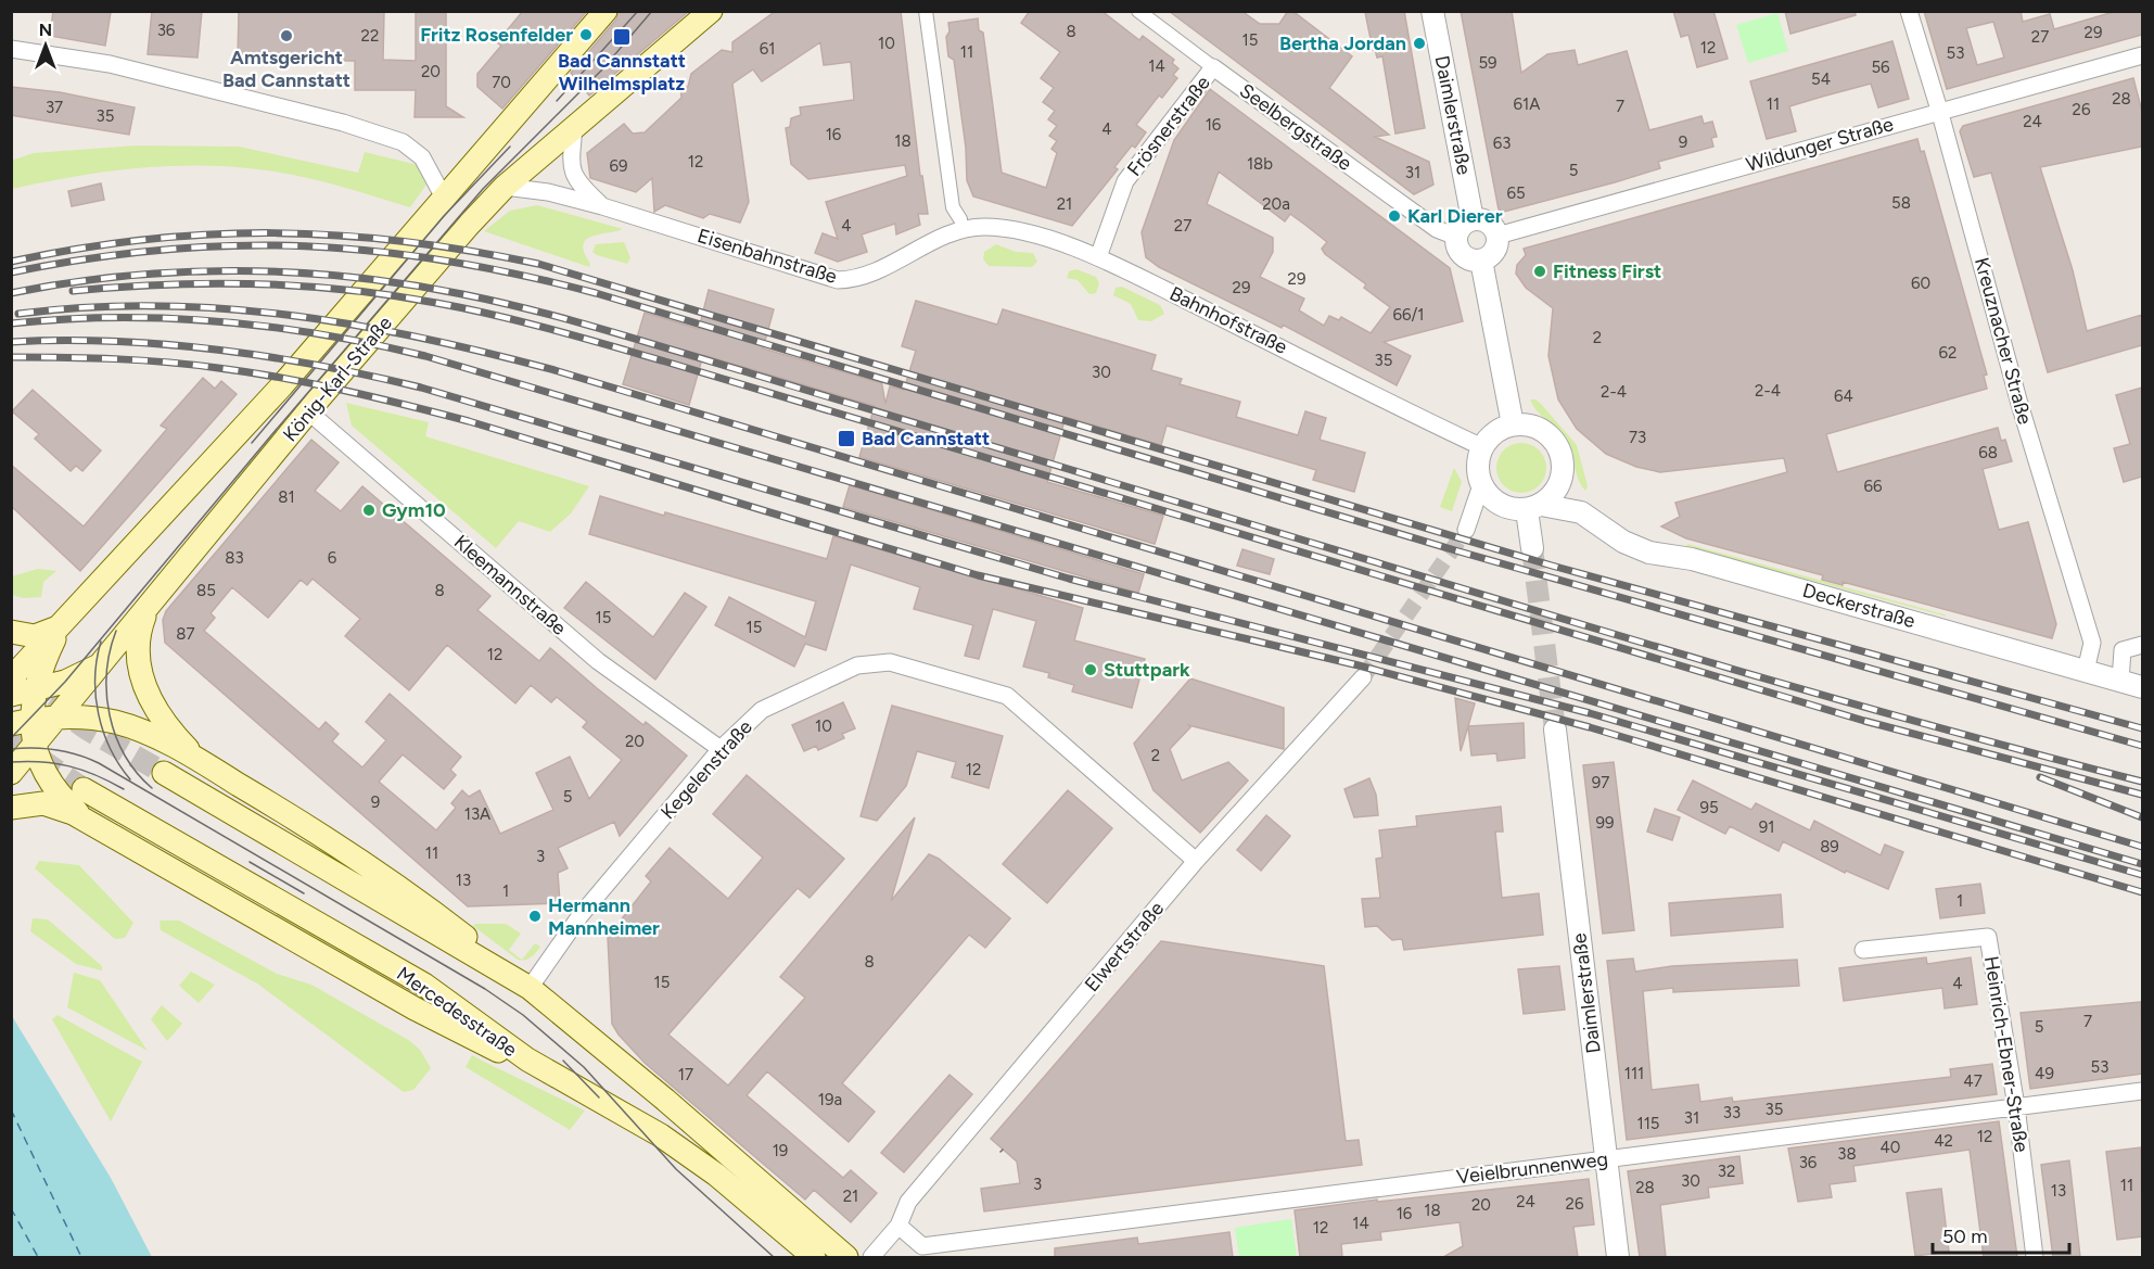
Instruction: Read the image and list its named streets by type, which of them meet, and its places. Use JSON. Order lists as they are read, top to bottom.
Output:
{
  "streets": {
    "main road": ["König-Karl-Straße", "Mercedesstraße"],
    "street": [
      "Daimlerstraße",
      "Frösnerstraße",
      "Seelbergstraße",
      "Wildunger Straße",
      "Eisenbahnstraße",
      "Bahnhofstraße",
      "Kreuznacher Straße",
      "Kleemannstraße",
      "Deckerstraße",
      "Kegelenstraße",
      "Elwertstraße",
      "Heinrich-Ebner-Straße",
      "Veielbrunnenweg"
    ]
  },
  "crossings": [
    ["Daimlerstraße", "Seelbergstraße"],
    ["Daimlerstraße", "Wildunger Straße"],
    ["Daimlerstraße", "Veielbrunnenweg"],
    ["Frösnerstraße", "Seelbergstraße"],
    ["Frösnerstraße", "Bahnhofstraße"],
    ["Seelbergstraße", "Wildunger Straße"],
    ["Wildunger Straße", "Kreuznacher Straße"],
    ["Eisenbahnstraße", "Bahnhofstraße"],
    ["Eisenbahnstraße", "König-Karl-Straße"],
    ["Bahnhofstraße", "Deckerstraße"],
    ["Kreuznacher Straße", "Deckerstraße"],
    ["König-Karl-Straße", "Kleemannstraße"],
    ["Kleemannstraße", "Kegelenstraße"],
    ["Kegelenstraße", "Elwertstraße"],
    ["Heinrich-Ebner-Straße", "Veielbrunnenweg"]
  ],
  "places": {
    "other": [
      "Fritz Rosenfelder",
      "Amtsgericht Bad Cannstatt",
      "Bertha Jordan",
      "Karl Dierer",
      "Fitness First",
      "Gym10",
      "Stuttpark",
      "Hermann Mannheimer"
    ],
    "transit": ["Bad Cannstatt Wilhelmsplatz", "Bad Cannstatt"]
  },
  "house_numbers": [
    "36",
    "8",
    "29",
    "22",
    "27",
    "15",
    "10",
    "12",
    "61",
    "11",
    "53",
    "59",
    "14",
    "56",
    "20",
    "54",
    "70",
    "28",
    "61A",
    "11",
    "7",
    "37",
    "26",
    "35",
    "24",
    "16",
    "4",
    "16",
    "18",
    "9",
    "63",
    "12",
    "18b",
    "69",
    "5",
    "31",
    "65",
    "58",
    "21",
    "20a",
    "4",
    "27",
    "29",
    "60",
    "29",
    "66/1",
    "2",
    "62",
    "35",
    "30",
    "2-4",
    "2-4",
    "64",
    "73",
    "68",
    "66",
    "81",
    "83",
    "6",
    "85",
    "8",
    "15",
    "15",
    "87",
    "12",
    "10",
    "20",
    "2",
    "12",
    "97",
    "5",
    "9",
    "95",
    "13A",
    "99",
    "91",
    "89",
    "11",
    "3",
    "13",
    "1",
    "1",
    "8",
    "15",
    "4",
    "7",
    "5",
    "53",
    "111",
    "49",
    "17",
    "47",
    "19a",
    "35",
    "33",
    "31",
    "115",
    "12",
    "42",
    "40",
    "19",
    "38",
    "36",
    "32",
    "30",
    "3",
    "11",
    "28",
    "13",
    "21",
    "24",
    "26",
    "20",
    "18",
    "16",
    "14",
    "12"
  ],
  "scale_bar": "50 m",
  "north": "top"
}
